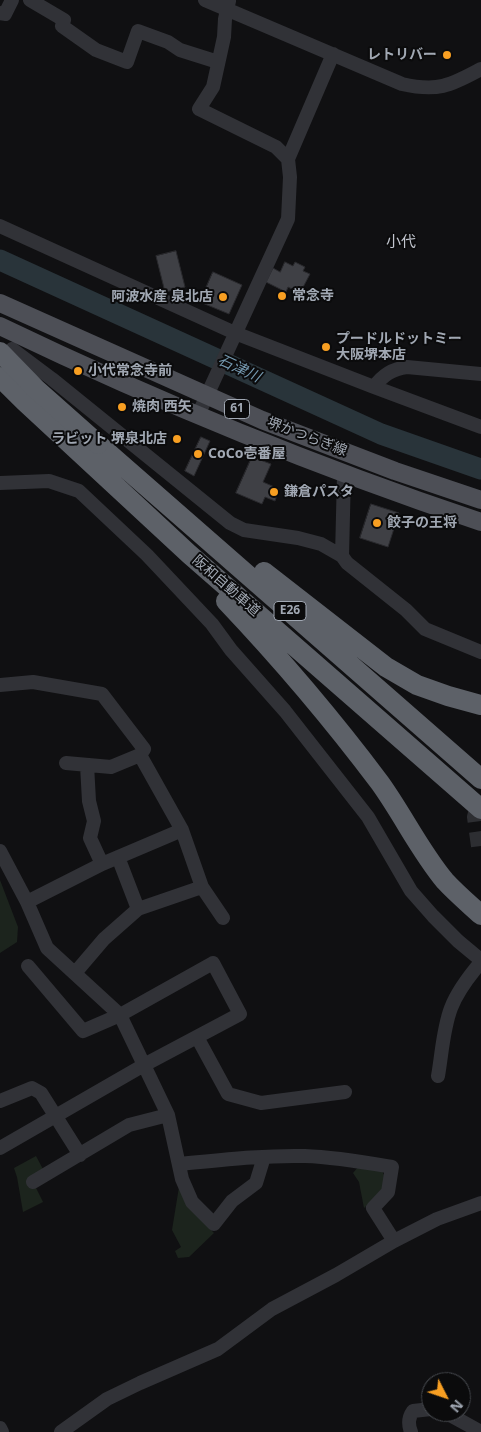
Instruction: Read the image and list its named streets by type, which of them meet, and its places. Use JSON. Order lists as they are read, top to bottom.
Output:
{
  "streets": {
    "highway": ["阪和自動車道", "E26"],
    "main road": ["61", "堺かつらぎ線"]
  },
  "crossings": [
    ["堺かつらぎ線", "阪和自動車道"]
  ],
  "districts": ["小代"],
  "water": ["石津川"],
  "places": [
    "レトリバー",
    "常念寺",
    "阿波水産 泉北店",
    "プードルドットミー 大阪堺本店",
    "小代常念寺前",
    "焼肉 西矢",
    "ラビット 堺泉北店",
    "CoCo壱番屋",
    "鎌倉パスタ",
    "餃子の王将"
  ],
  "north": "bottom right"
}
